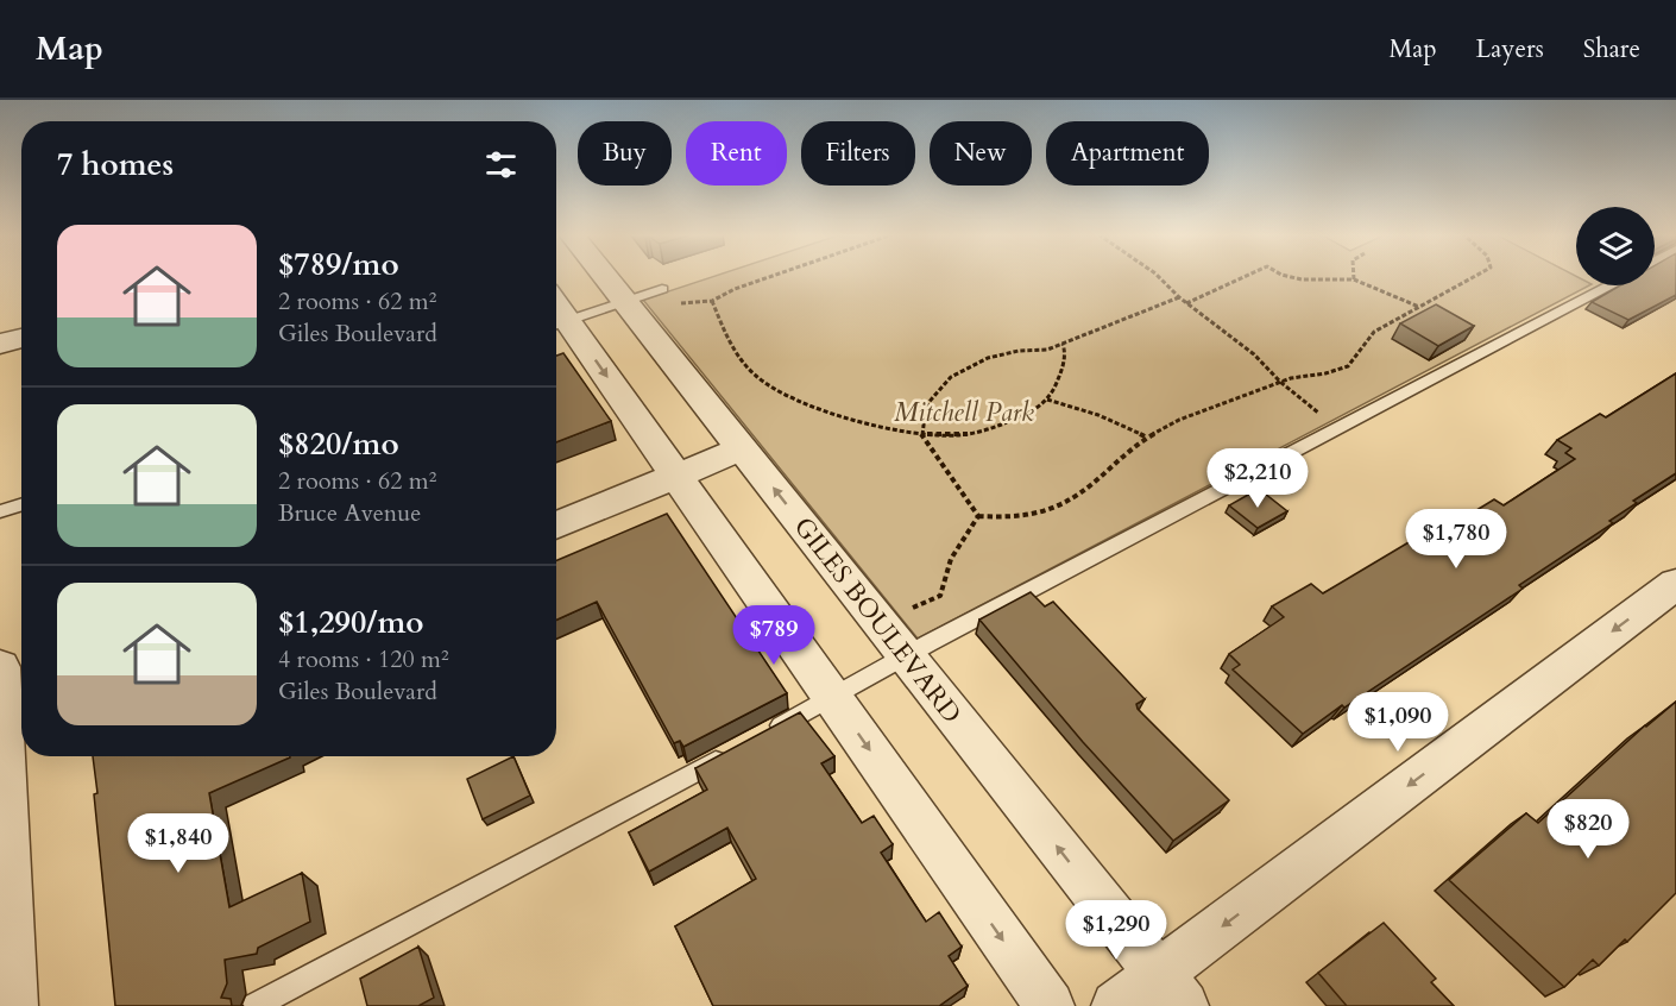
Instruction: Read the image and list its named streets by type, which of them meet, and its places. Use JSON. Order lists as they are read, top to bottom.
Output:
{
  "streets": {
    "street": ["GILES BOULEVARD"]
  },
  "parks": ["Mitchell Park"],
  "page": {
    "header": "Map",
    "nav": ["Map", "Layers", "Share"],
    "chip": [
      "Buy",
      "Rent",
      "Filters",
      "New",
      "Apartment"
    ],
    "heading": "7 homes",
    "list": [
      {
        "name": "$789/mo",
        "note": "2 rooms · 62 m² · Giles Boulevard"
      },
      {
        "name": "$820/mo",
        "note": "2 rooms · 62 m² · Bruce Avenue"
      },
      {
        "name": "$1,290/mo",
        "note": "4 rooms · 120 m² · Giles Boulevard"
      }
    ],
    "price": [
      "$2,210",
      "$1,780",
      "$789",
      "$1,090",
      "$820",
      "$1,840",
      "$1,290"
    ]
  }
}
